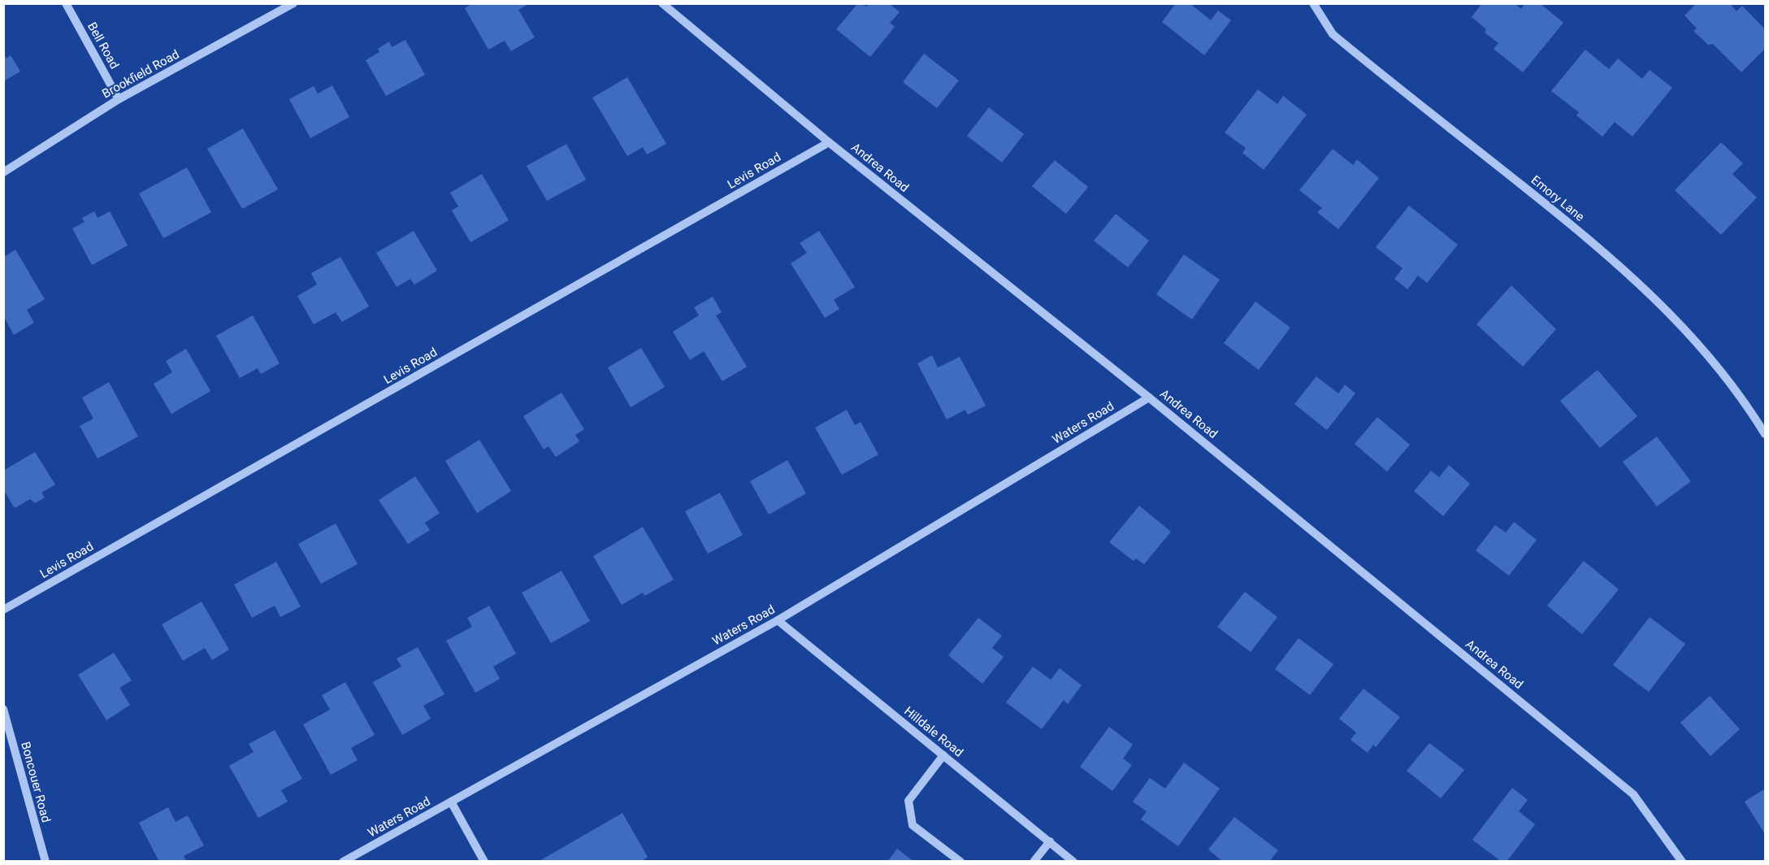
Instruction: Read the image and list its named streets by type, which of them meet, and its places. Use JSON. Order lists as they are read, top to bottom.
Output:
{
  "streets": {
    "street": [
      "Bell Road",
      "Brookfield Road",
      "Andrea Road",
      "Levis Road",
      "Emory Lane",
      "Waters Road",
      "Hilldale Road",
      "Boncouer Road"
    ]
  },
  "crossings": [
    ["Bell Road", "Brookfield Road"],
    ["Andrea Road", "Levis Road"],
    ["Andrea Road", "Waters Road"],
    ["Waters Road", "Hilldale Road"]
  ]
}
